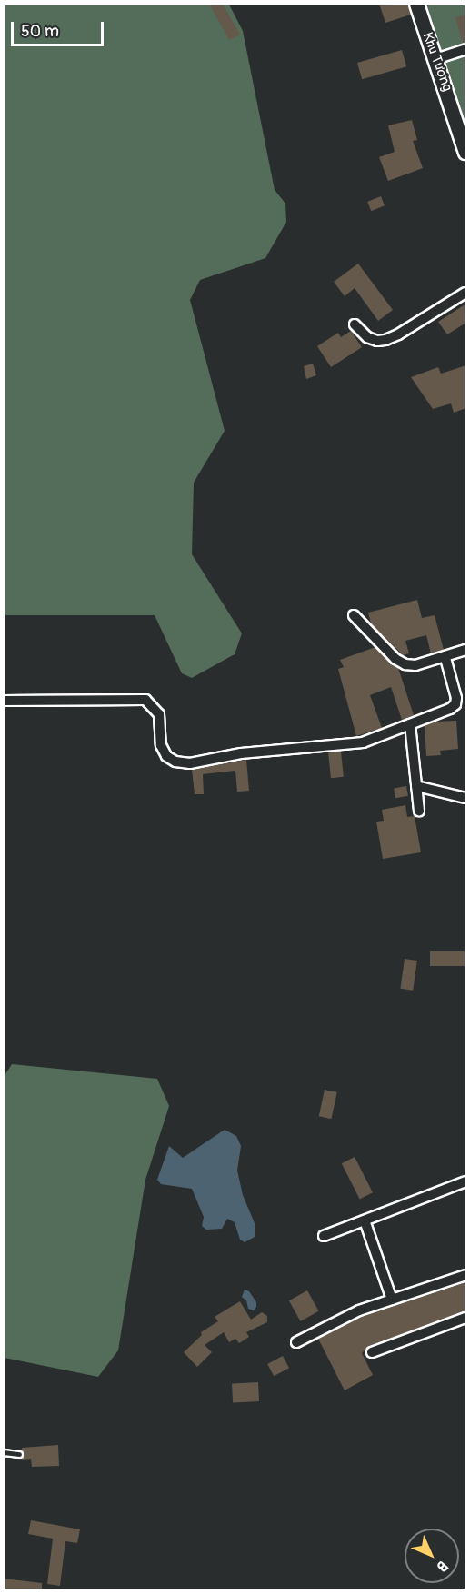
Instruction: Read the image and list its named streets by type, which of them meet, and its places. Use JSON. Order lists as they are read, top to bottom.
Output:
{
  "streets": {
    "street": ["Khu Tượng"]
  },
  "scale_bar": "50 m",
  "north": "bottom right"
}
